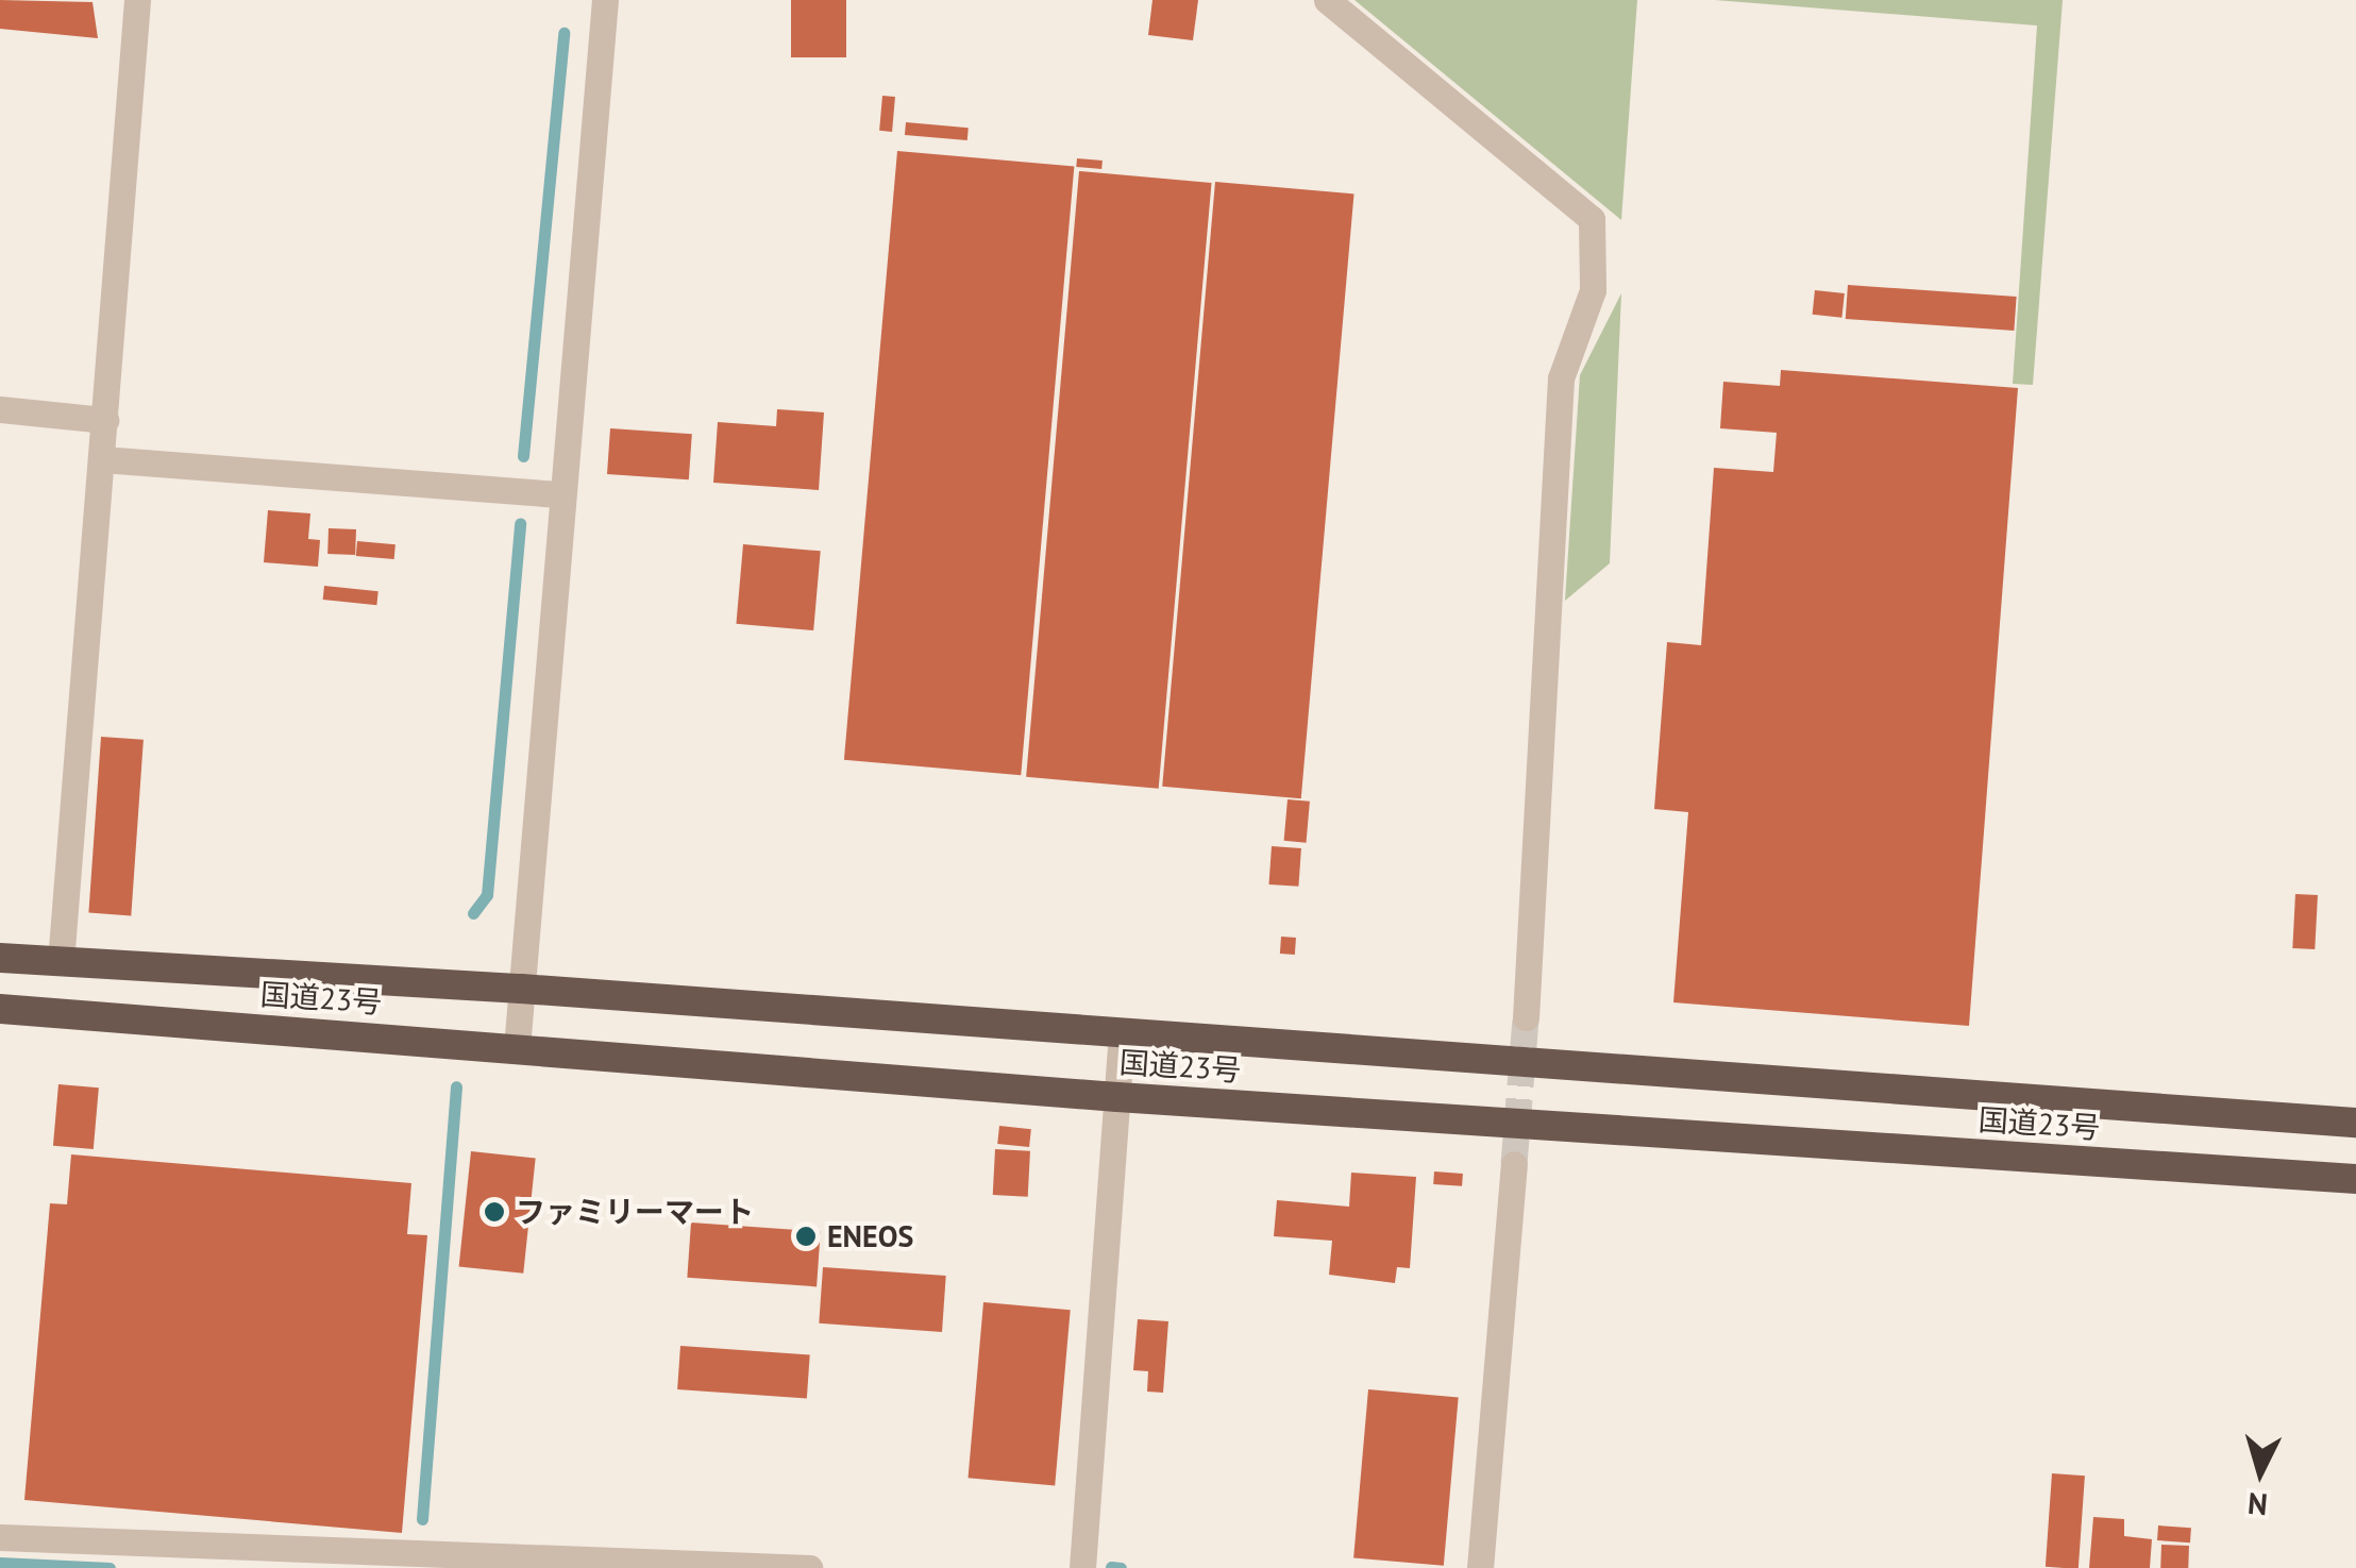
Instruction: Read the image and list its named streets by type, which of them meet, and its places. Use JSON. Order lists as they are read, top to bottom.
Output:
{
  "streets": {
    "highway": ["国道23号"]
  },
  "places": ["ファミリーマート", "ENEOS"],
  "north": "bottom"
}
